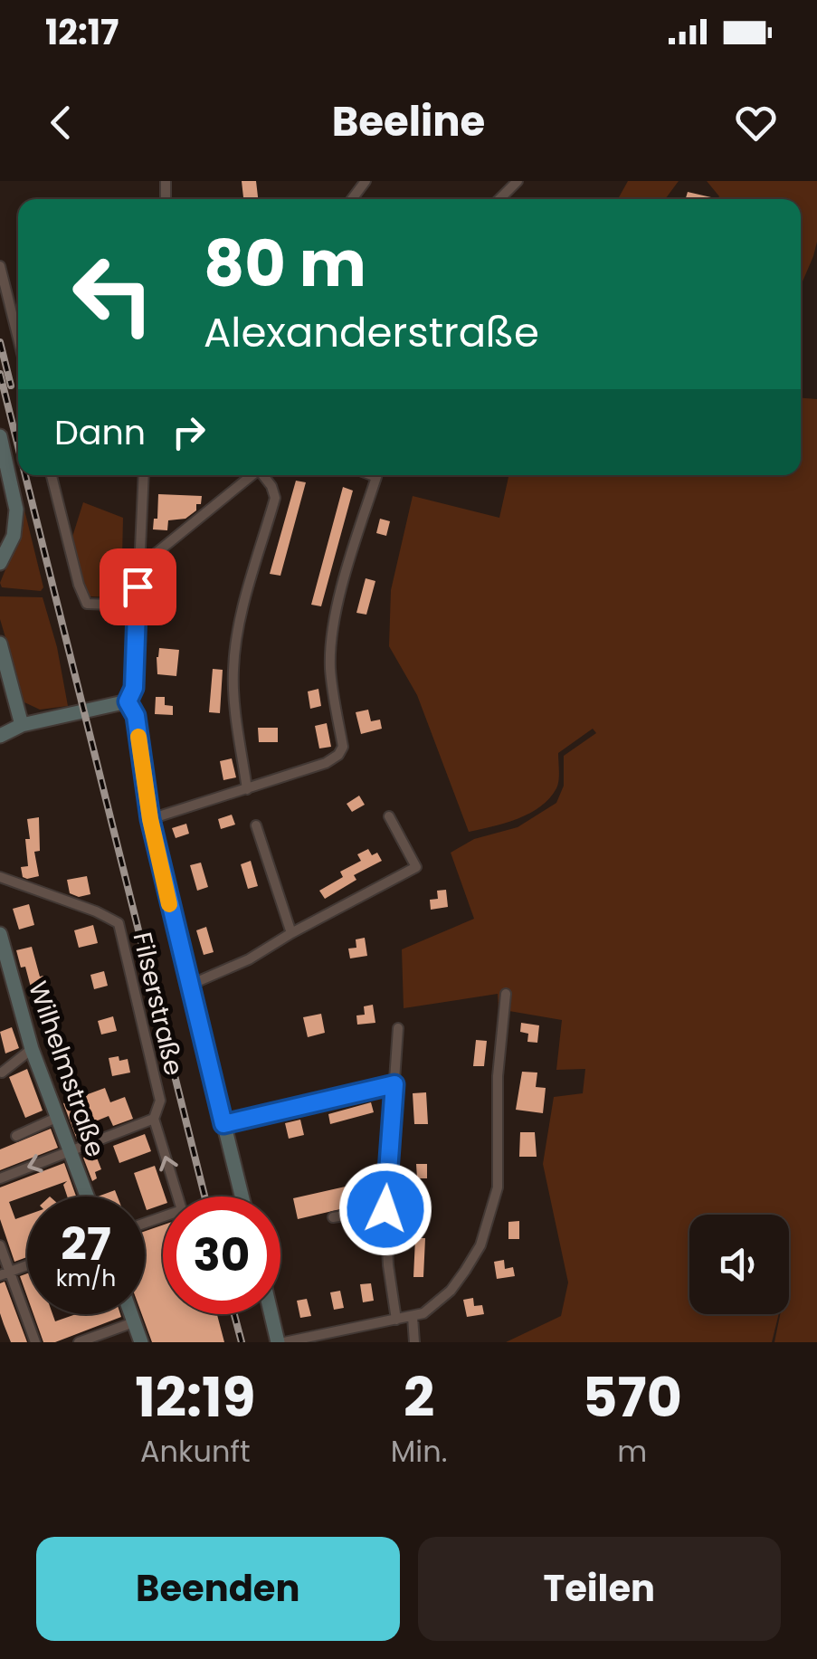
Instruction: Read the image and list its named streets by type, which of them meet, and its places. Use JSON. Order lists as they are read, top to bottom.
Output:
{
  "streets": {
    "street": ["Filserstraße", "Wilhelmstraße"]
  },
  "page": {
    "status": "12:17",
    "header": "Beeline",
    "turn": ["80 m", "Alexanderstraße"],
    "then": "Dann",
    "speed": "27 km/h",
    "limit": "30",
    "eta": [
      "12:19",
      "Ankunft",
      "2",
      "Min.",
      "570",
      "m"
    ],
    "buttons": ["Beenden", "Teilen"]
  }
}
